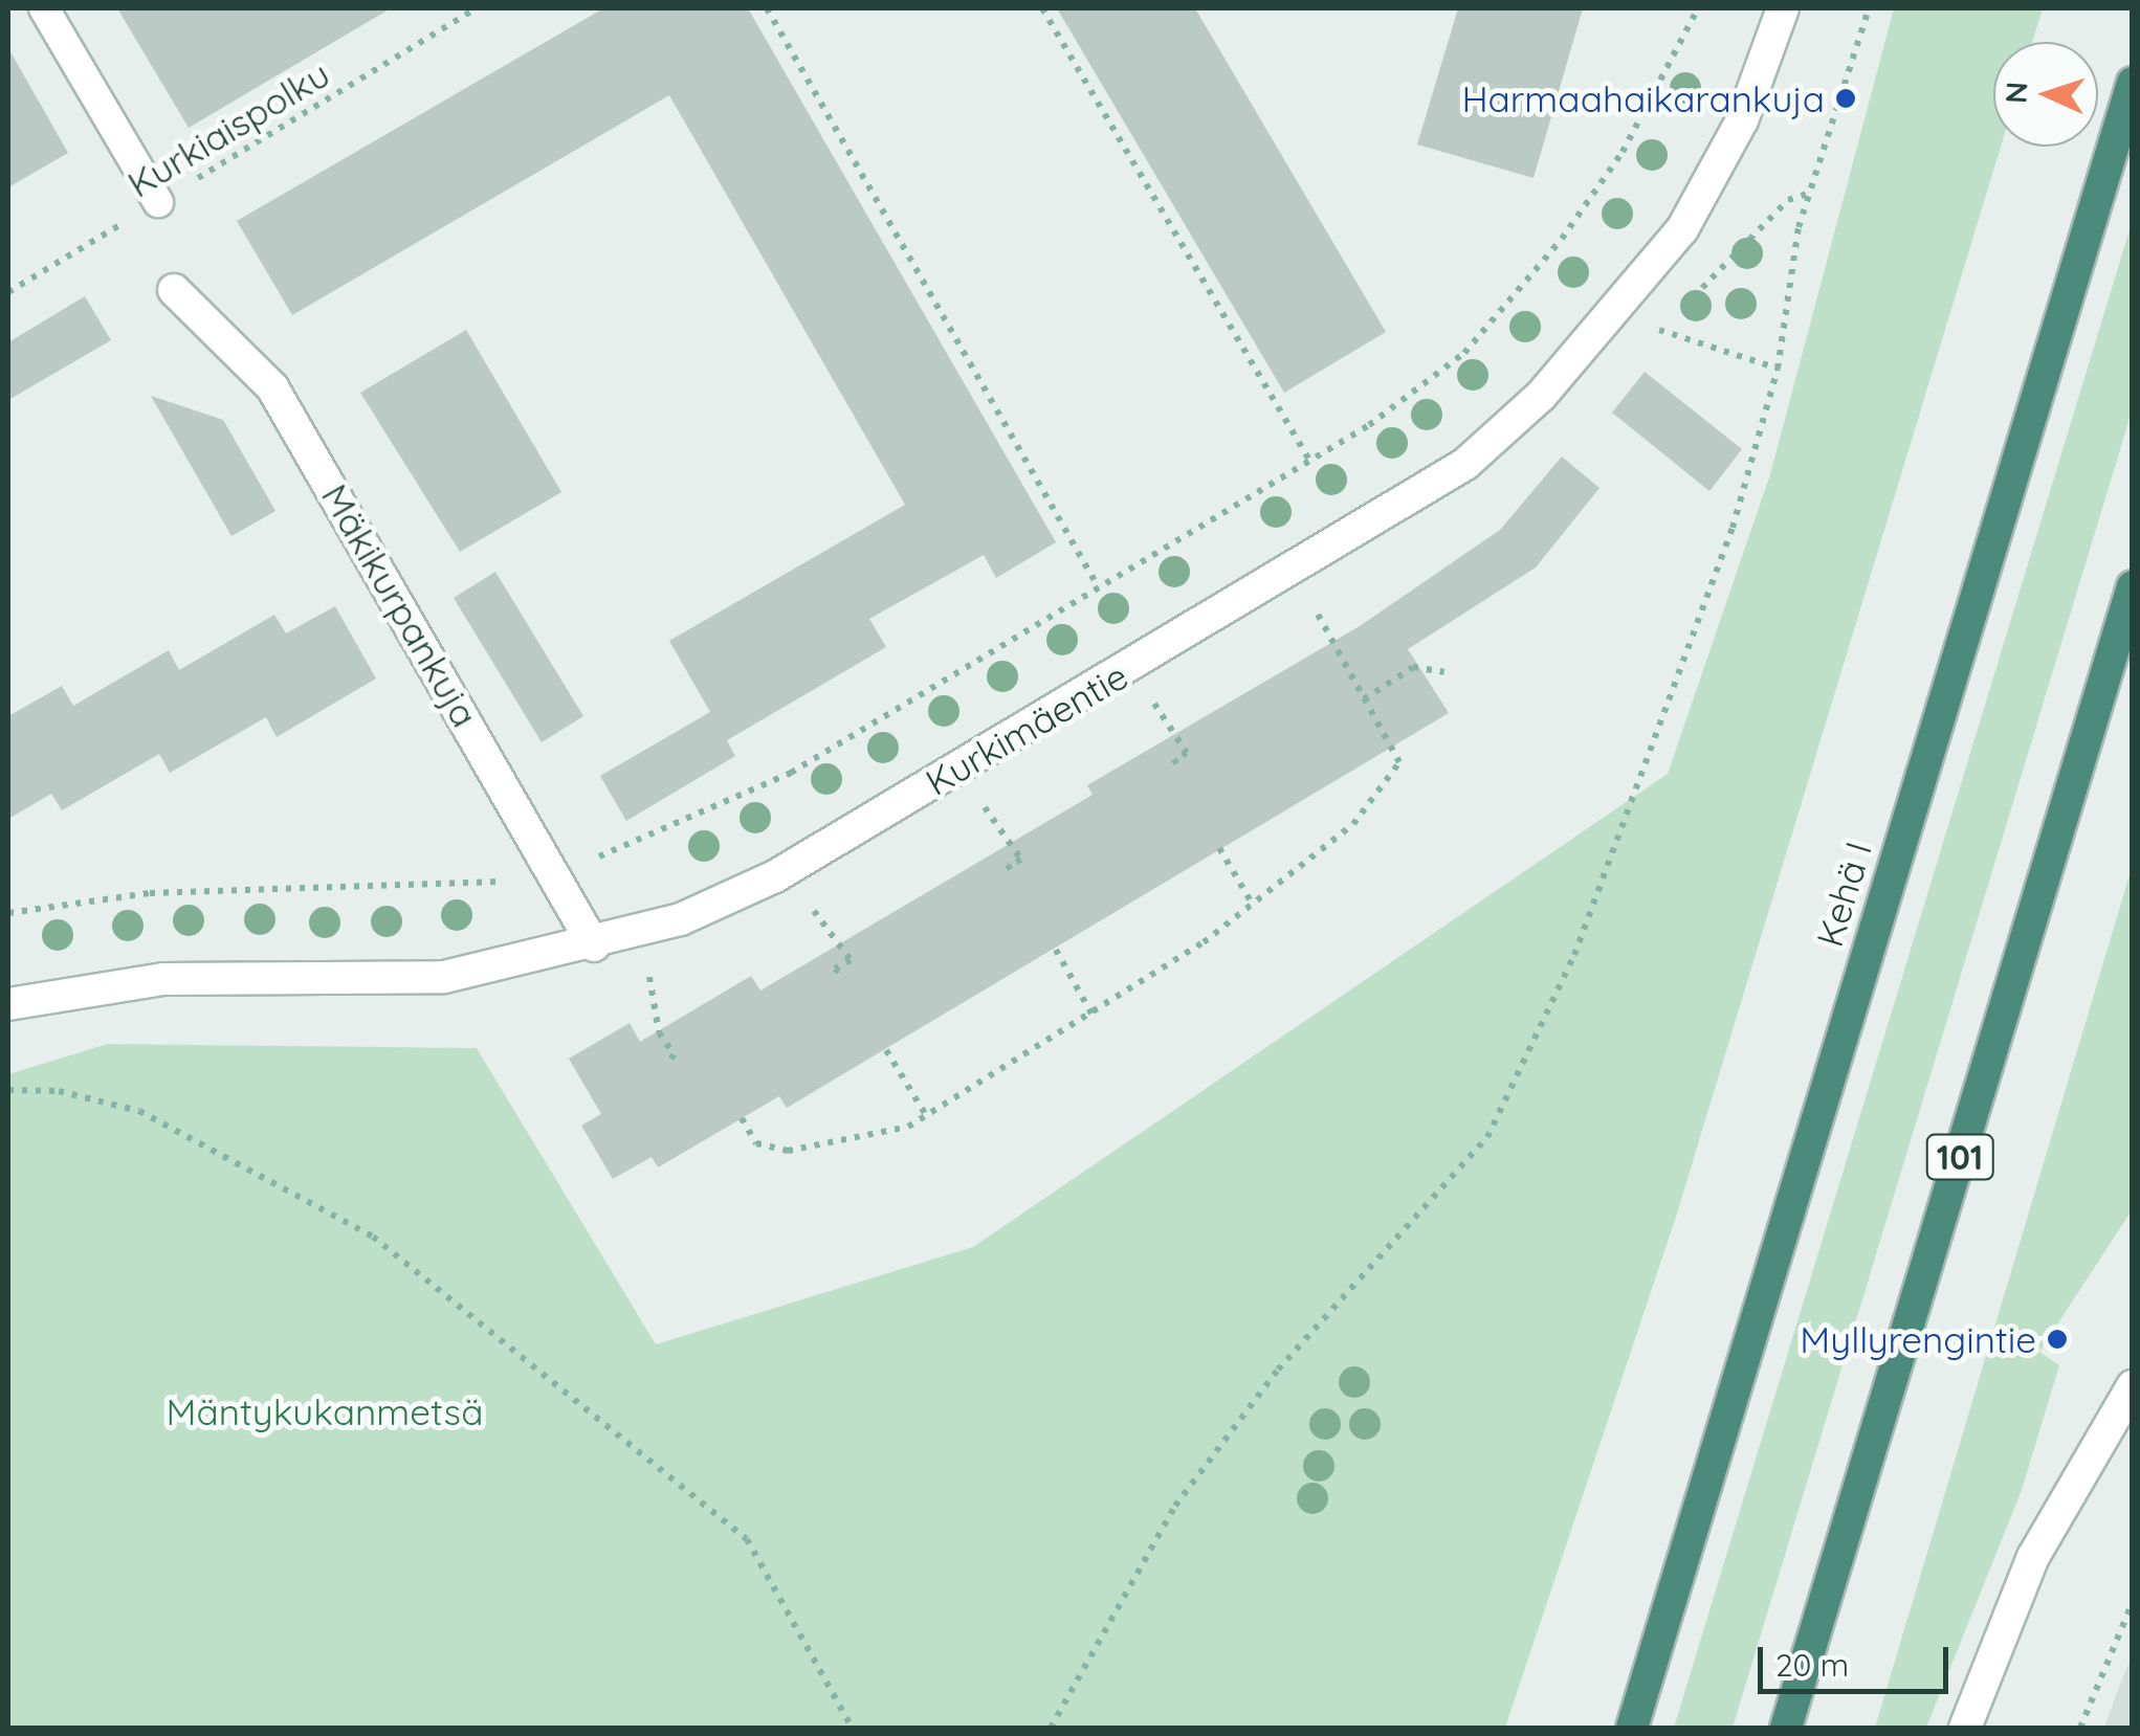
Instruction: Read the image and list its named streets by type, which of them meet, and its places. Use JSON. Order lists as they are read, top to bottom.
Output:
{
  "streets": {
    "highway": ["Kehä I", "101"],
    "street": ["Mäkikurpankuja", "Kurkimäentie"],
    "path": ["Kurkiaispolku"]
  },
  "crossings": [
    ["Mäkikurpankuja", "Kurkimäentie"]
  ],
  "parks": ["Mäntykukanmetsä"],
  "places": ["Harmaahaikarankuja", "Myllyrengintie"],
  "scale_bar": "20 m",
  "north": "left"
}
